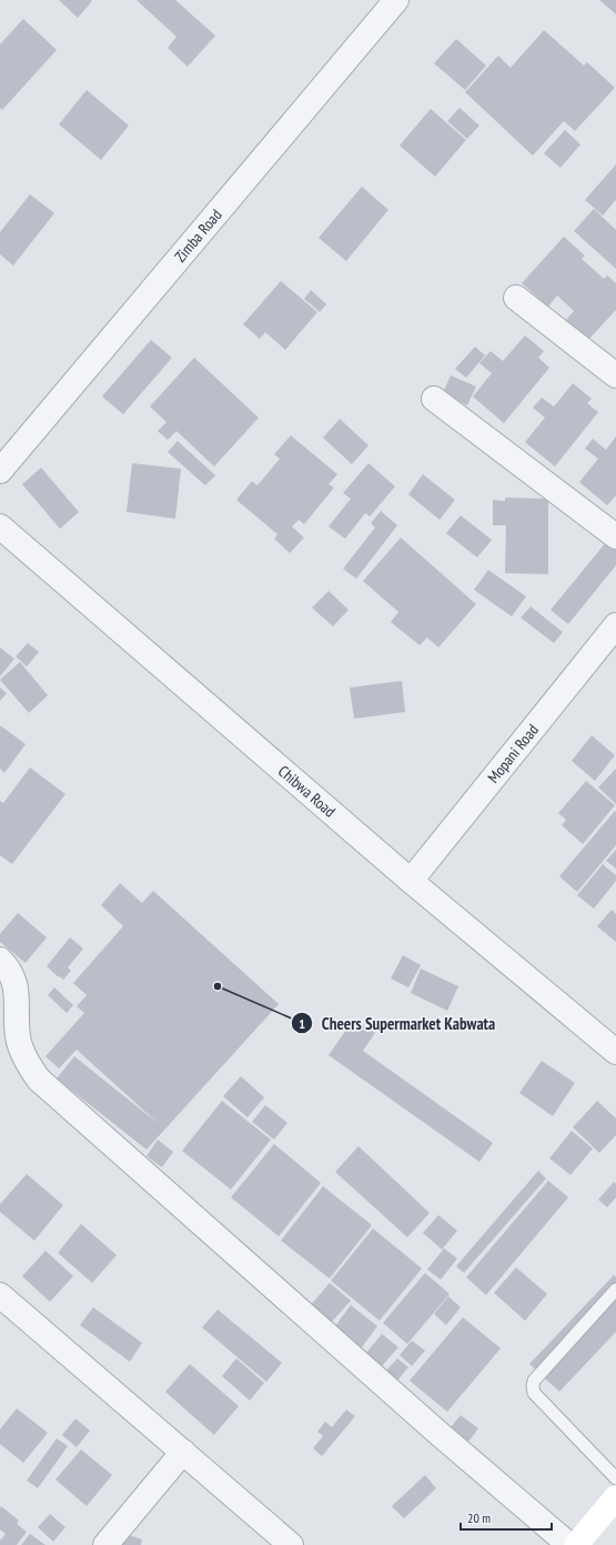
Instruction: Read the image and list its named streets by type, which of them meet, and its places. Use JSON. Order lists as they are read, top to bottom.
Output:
{
  "streets": {
    "street": ["Zimba Road", "Mopani Road", "Chibwa Road"]
  },
  "crossings": [
    ["Mopani Road", "Chibwa Road"]
  ],
  "places": ["Cheers Supermarket Kabwata"],
  "scale_bar": "20 m"
}
